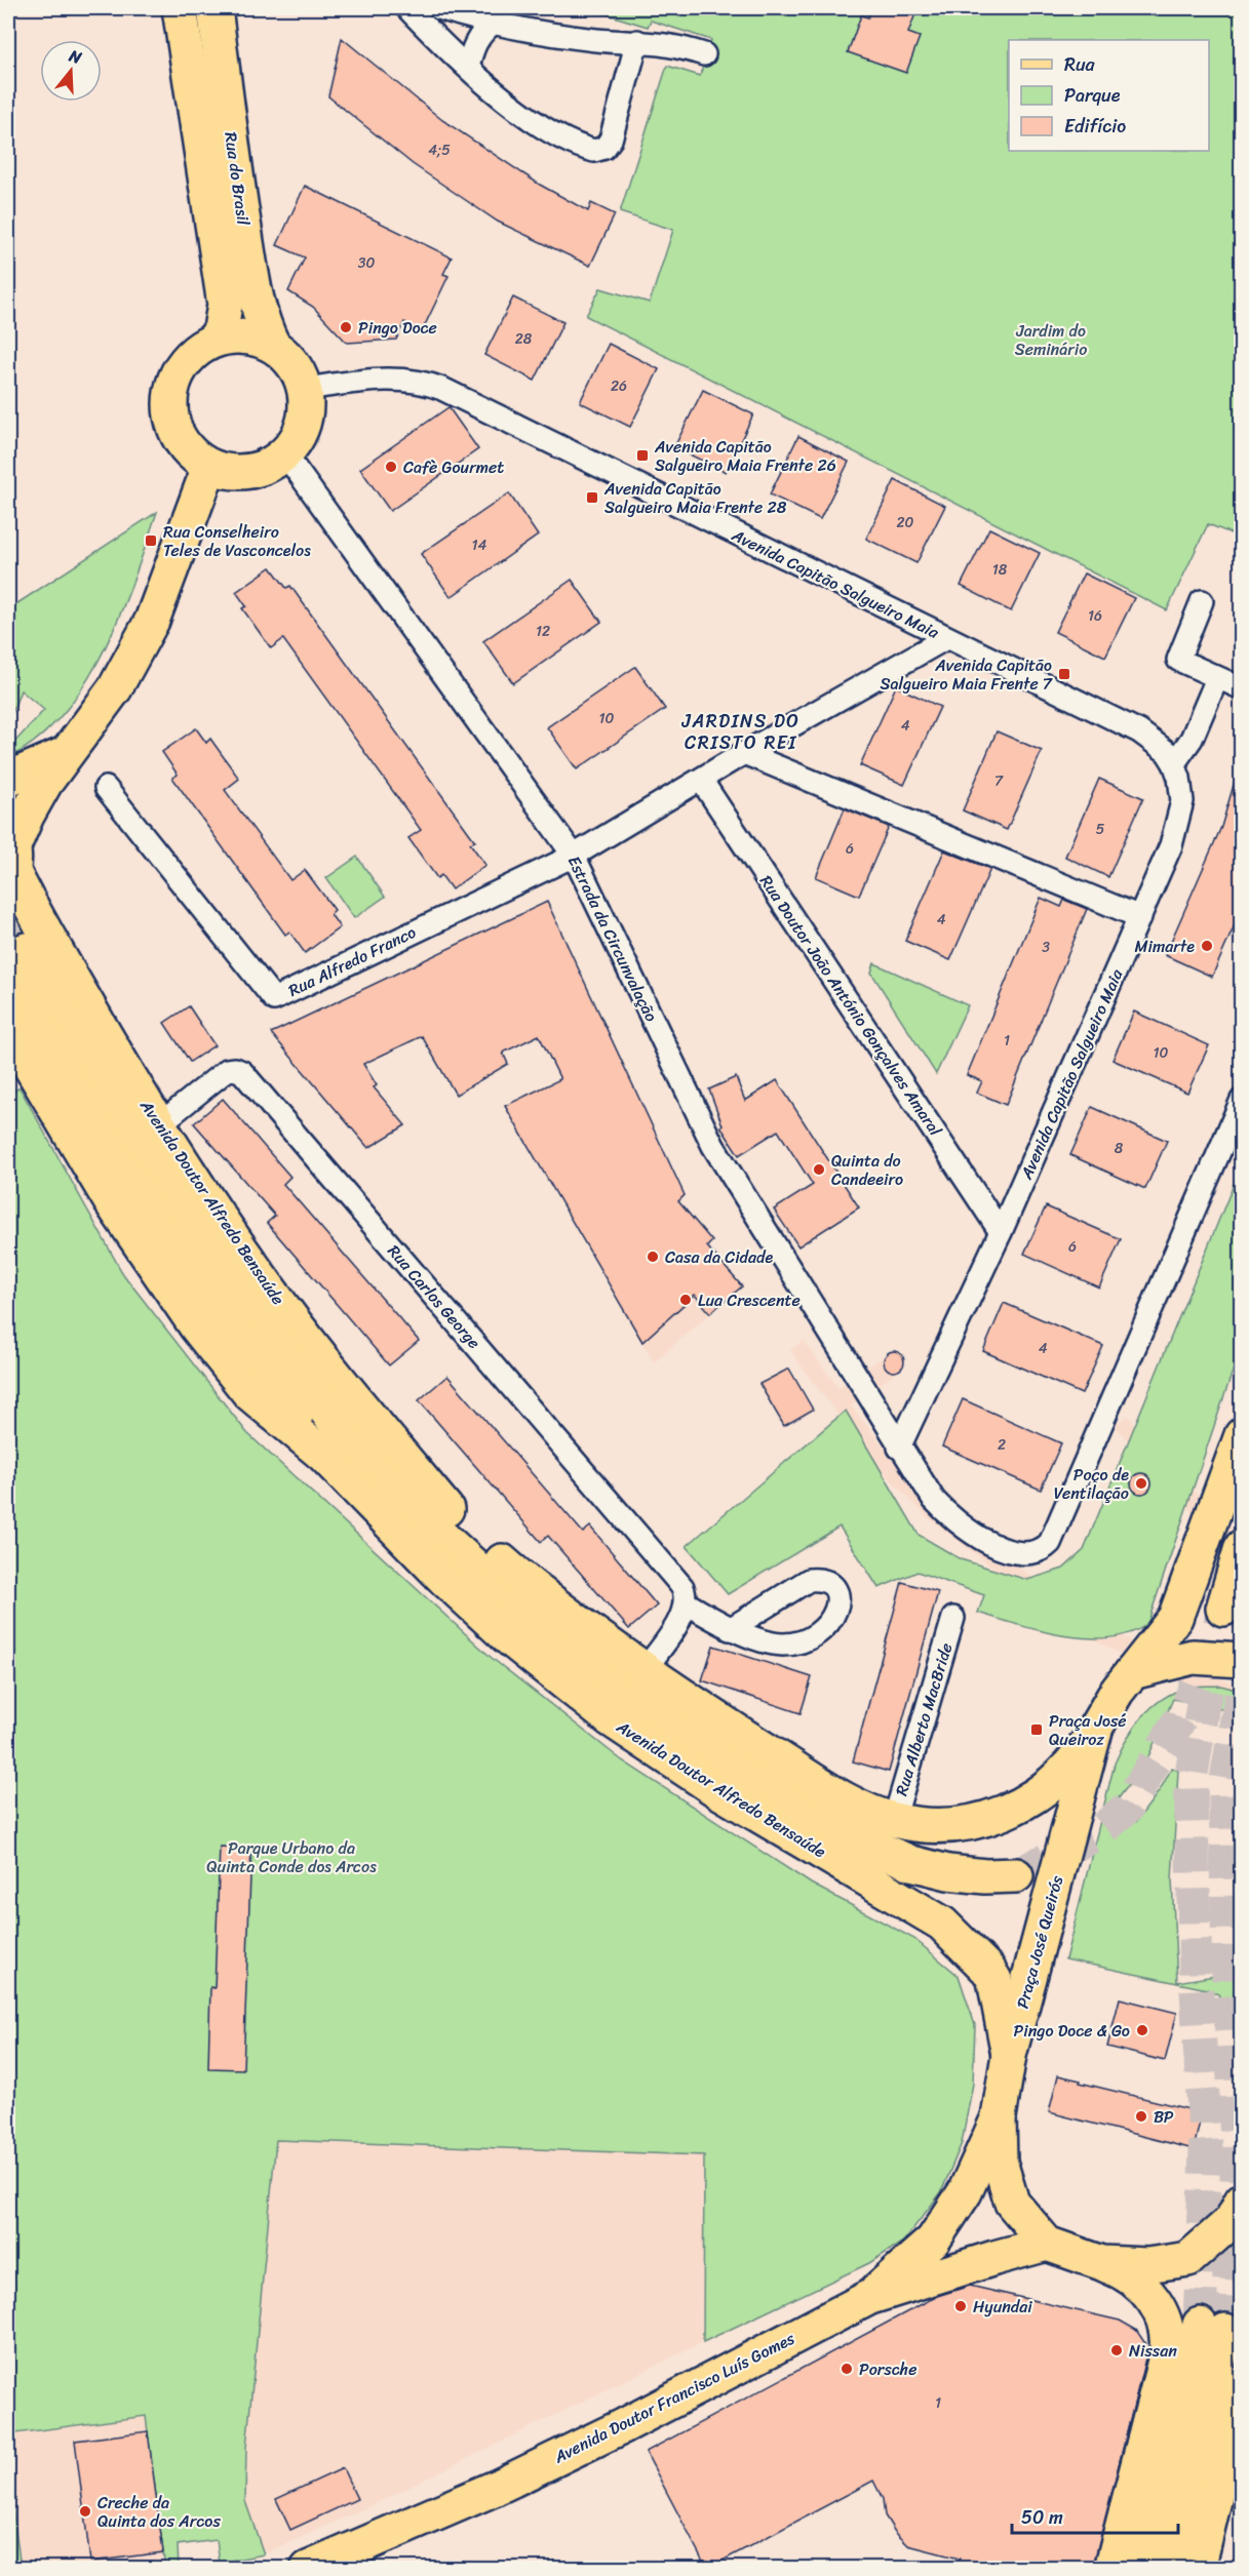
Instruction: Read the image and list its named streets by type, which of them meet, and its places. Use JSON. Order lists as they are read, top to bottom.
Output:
{
  "streets": {
    "main road": [
      "Rua do Brasil",
      "Avenida Doutor Alfredo Bensaúde",
      "Praça José Queirós",
      "Avenida Doutor Francisco Luís Gomes"
    ],
    "street": [
      "Avenida Capitão Salgueiro Maia",
      "Estrada da Circunvalação",
      "Rua Alfredo Franco",
      "Rua Doutor João António Gonçalves Amaral",
      "Rua Carlos George",
      "Rua Alberto MacBride"
    ]
  },
  "crossings": [
    ["Rua do Brasil", "Avenida Capitão Salgueiro Maia"],
    ["Rua do Brasil", "Estrada da Circunvalação"],
    ["Avenida Capitão Salgueiro Maia", "Estrada da Circunvalação"],
    ["Avenida Capitão Salgueiro Maia", "Rua Doutor João António Gonçalves Amaral"],
    ["Estrada da Circunvalação", "Rua Alfredo Franco"],
    ["Avenida Doutor Alfredo Bensaúde", "Rua Carlos George"],
    ["Avenida Doutor Alfredo Bensaúde", "Rua Alberto MacBride"],
    ["Avenida Doutor Alfredo Bensaúde", "Praça José Queirós"],
    ["Praça José Queirós", "Avenida Doutor Francisco Luís Gomes"]
  ],
  "districts": ["JARDINS DO CRISTO REI"],
  "parks": ["Jardim do Seminário", "Parque Urbano da Quinta Conde dos Arcos"],
  "places": {
    "other": [
      "Pingo Doce",
      "Cafè Gourmet",
      "Mimarte",
      "Quinta do Candeeiro",
      "Casa da Cidade",
      "Lua Crescente",
      "Poço de Ventilação",
      "Pingo Doce & Go",
      "BP",
      "Hyundai",
      "Nissan",
      "Porsche",
      "Creche da Quinta dos Arcos"
    ],
    "transit": [
      "Avenida Capitão Salgueiro Maia Frente 26",
      "Avenida Capitão Salgueiro Maia Frente 28",
      "Rua Conselheiro Teles de Vasconcelos",
      "Avenida Capitão Salgueiro Maia Frente 7",
      "Praça José Queiroz"
    ]
  },
  "house_numbers": [
    "4;5",
    "30",
    "28",
    "26",
    "20",
    "14",
    "18",
    "16",
    "12",
    "10",
    "4",
    "7",
    "5",
    "6",
    "4",
    "3",
    "1",
    "10",
    "8",
    "6",
    "4",
    "2",
    "1"
  ],
  "legend": ["Rua", "Parque", "Edifício"],
  "scale_bar": "50 m",
  "north": "top"
}
